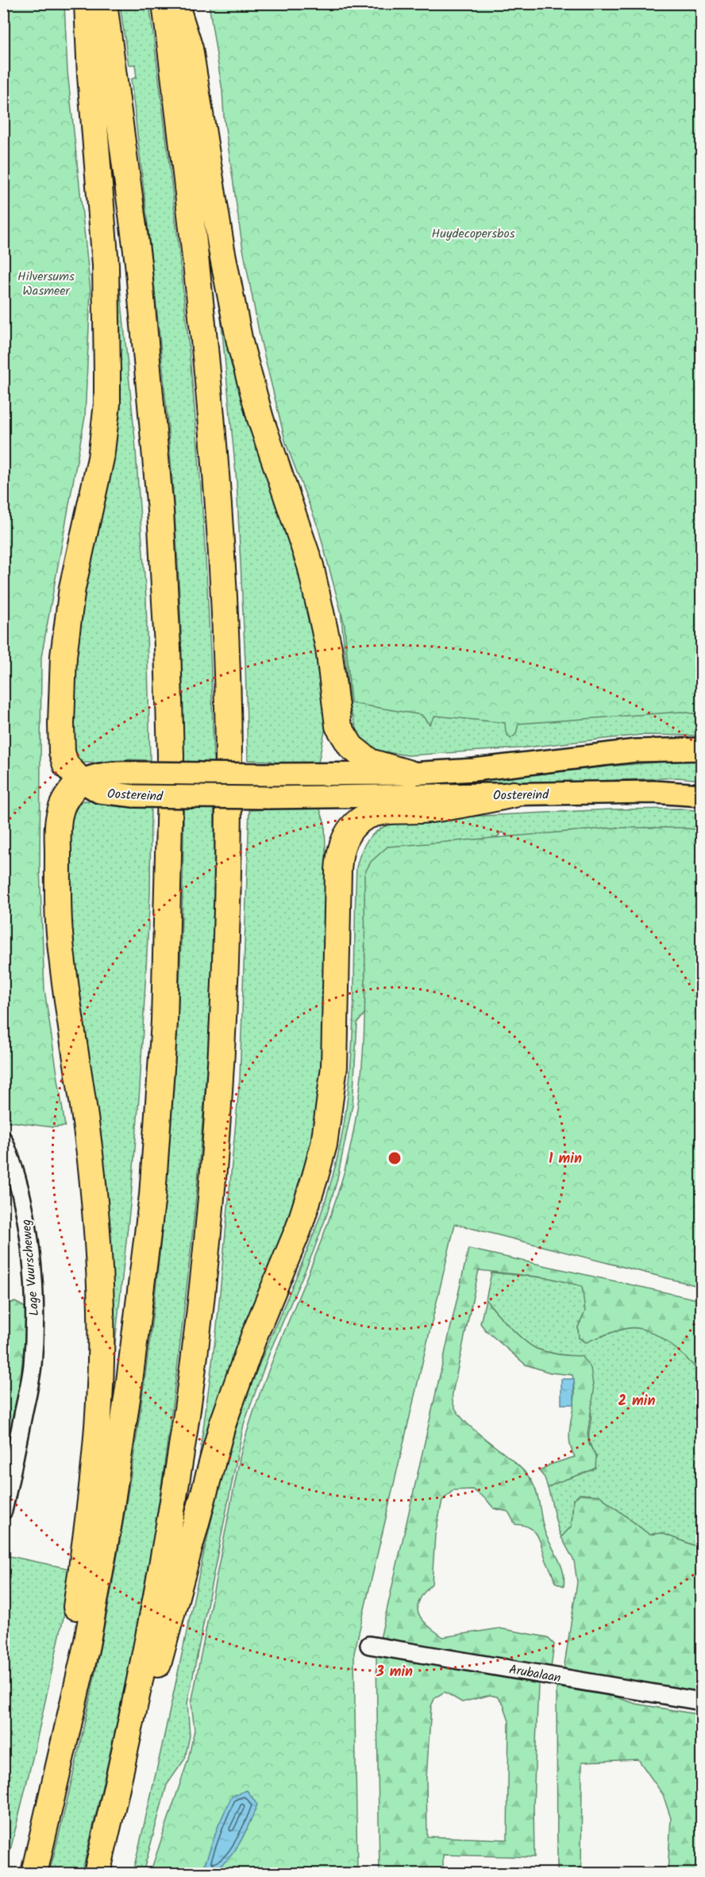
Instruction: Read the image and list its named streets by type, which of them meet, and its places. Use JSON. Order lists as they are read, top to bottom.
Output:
{
  "streets": {
    "main road": ["Oostereind"],
    "street": ["Lage Vuurscheweg", "Arubalaan"]
  },
  "parks": ["Huydecopersbos", "Hilversums Wasmeer"],
  "rings": ["1 min", "2 min", "3 min"]
}
